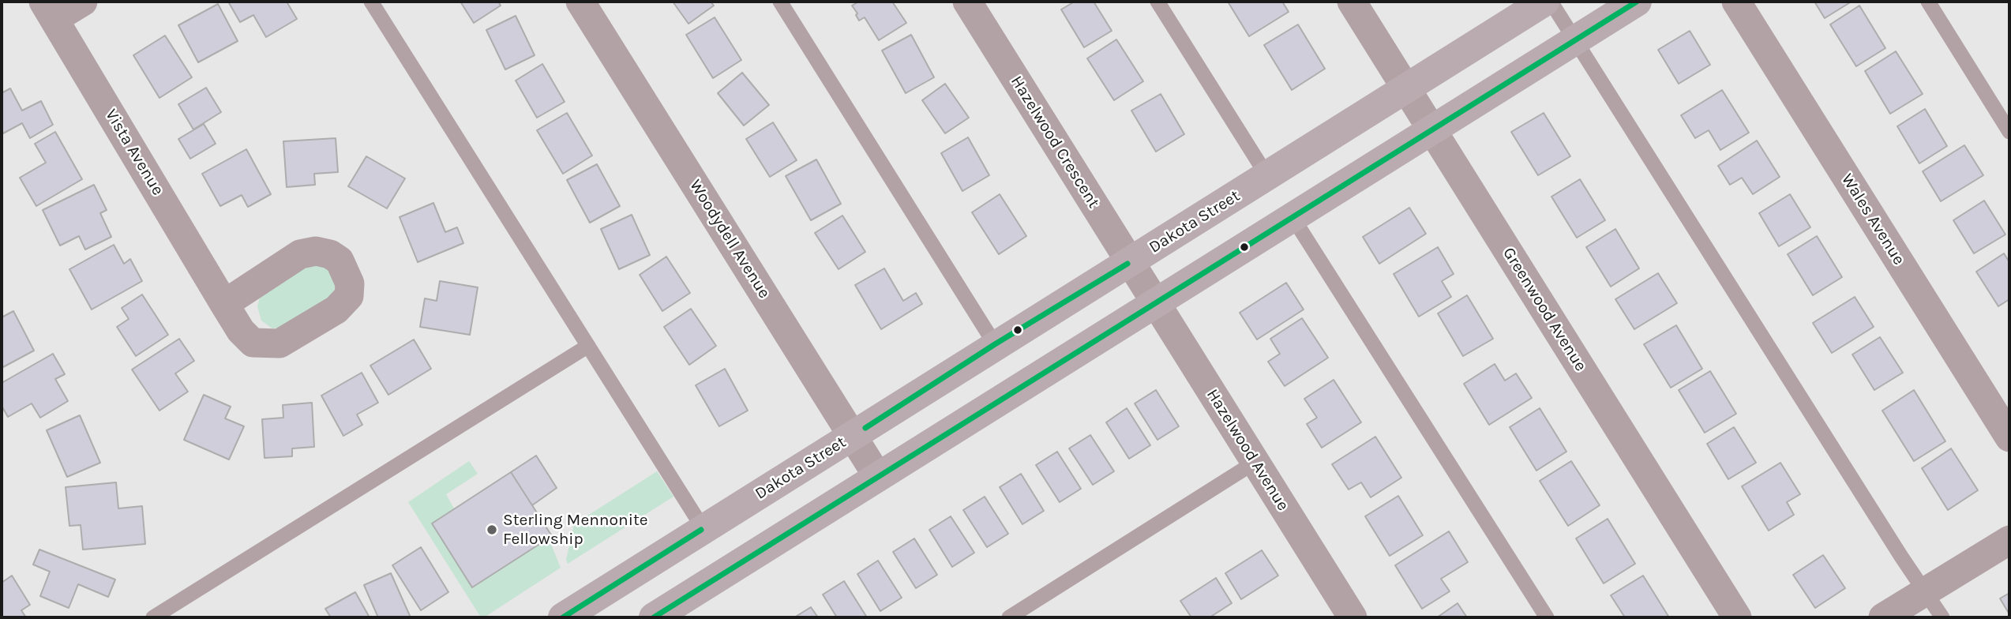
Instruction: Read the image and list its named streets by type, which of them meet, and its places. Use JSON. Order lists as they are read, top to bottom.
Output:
{
  "streets": {
    "main road": ["Dakota Street"],
    "street": [
      "Hazelwood Crescent",
      "Vista Avenue",
      "Wales Avenue",
      "Woodydell Avenue",
      "Greenwood Avenue",
      "Hazelwood Avenue"
    ]
  },
  "crossings": [
    ["Hazelwood Crescent", "Dakota Street"],
    ["Hazelwood Crescent", "Hazelwood Avenue"],
    ["Dakota Street", "Woodydell Avenue"],
    ["Dakota Street", "Greenwood Avenue"],
    ["Dakota Street", "Hazelwood Avenue"]
  ],
  "places": ["Sterling Mennonite Fellowship"]
}
